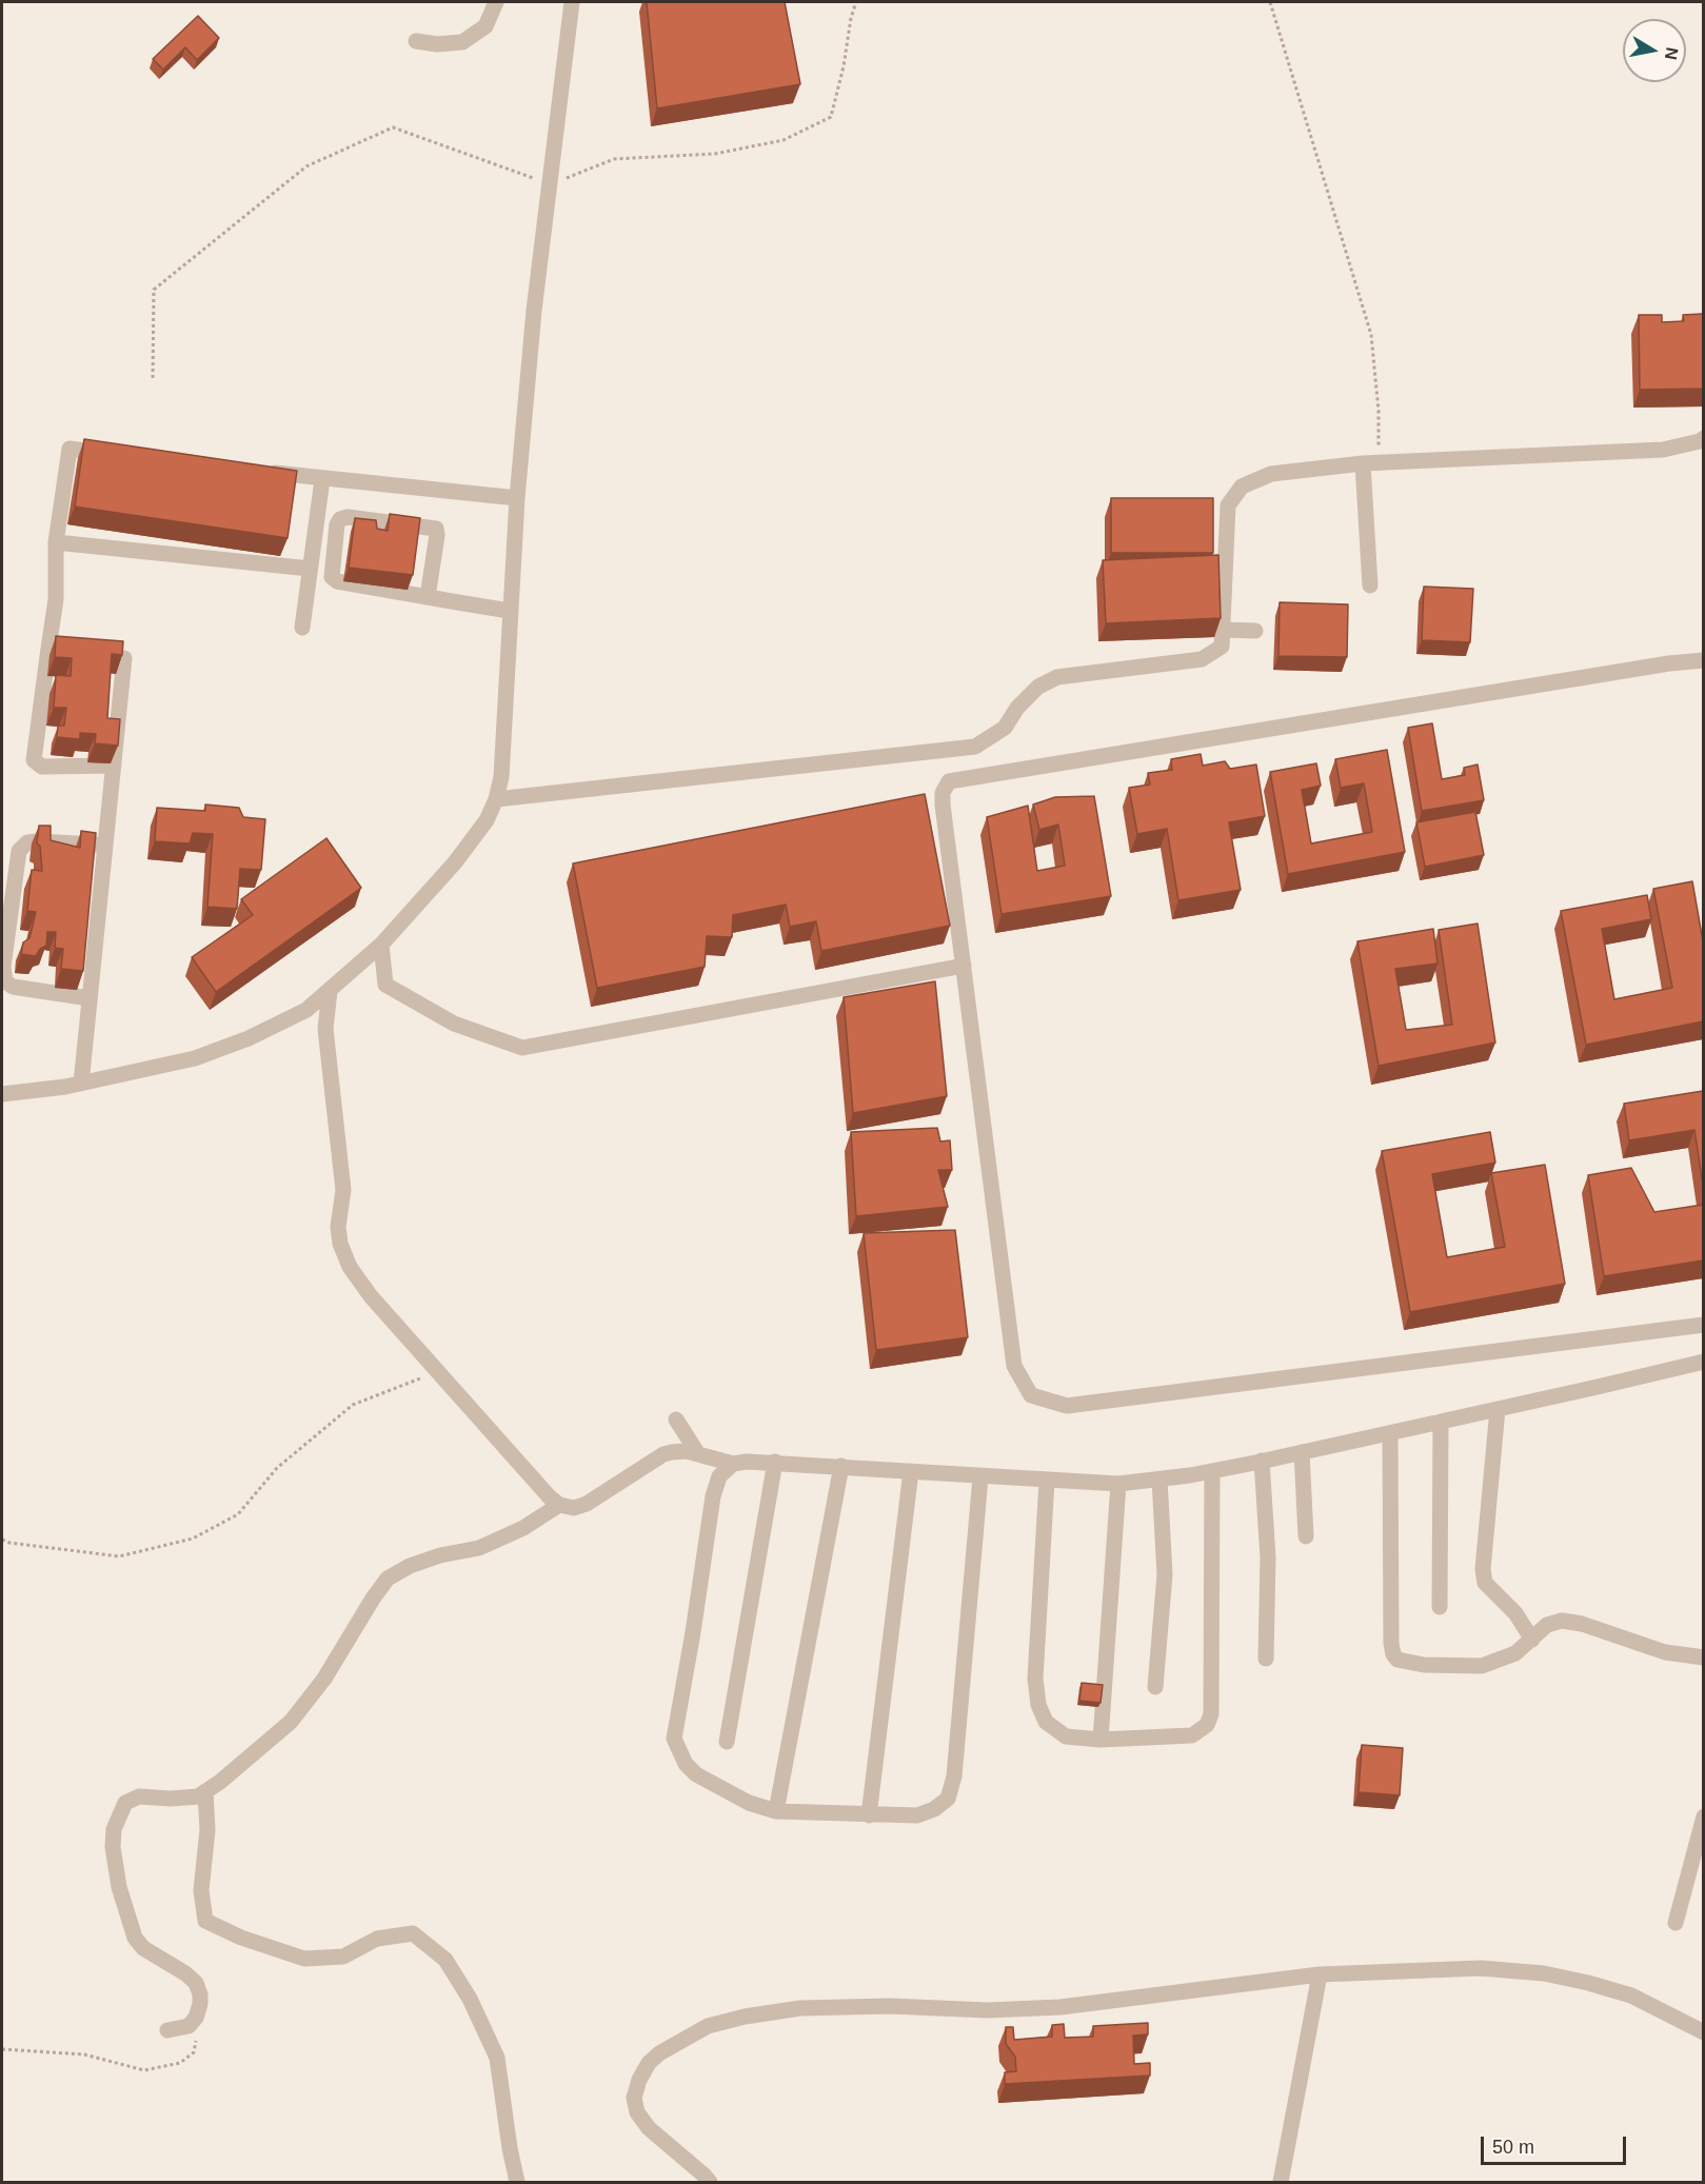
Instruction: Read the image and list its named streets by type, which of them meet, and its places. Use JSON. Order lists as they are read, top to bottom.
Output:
{
  "scale_bar": "50 m",
  "north": "right"
}
